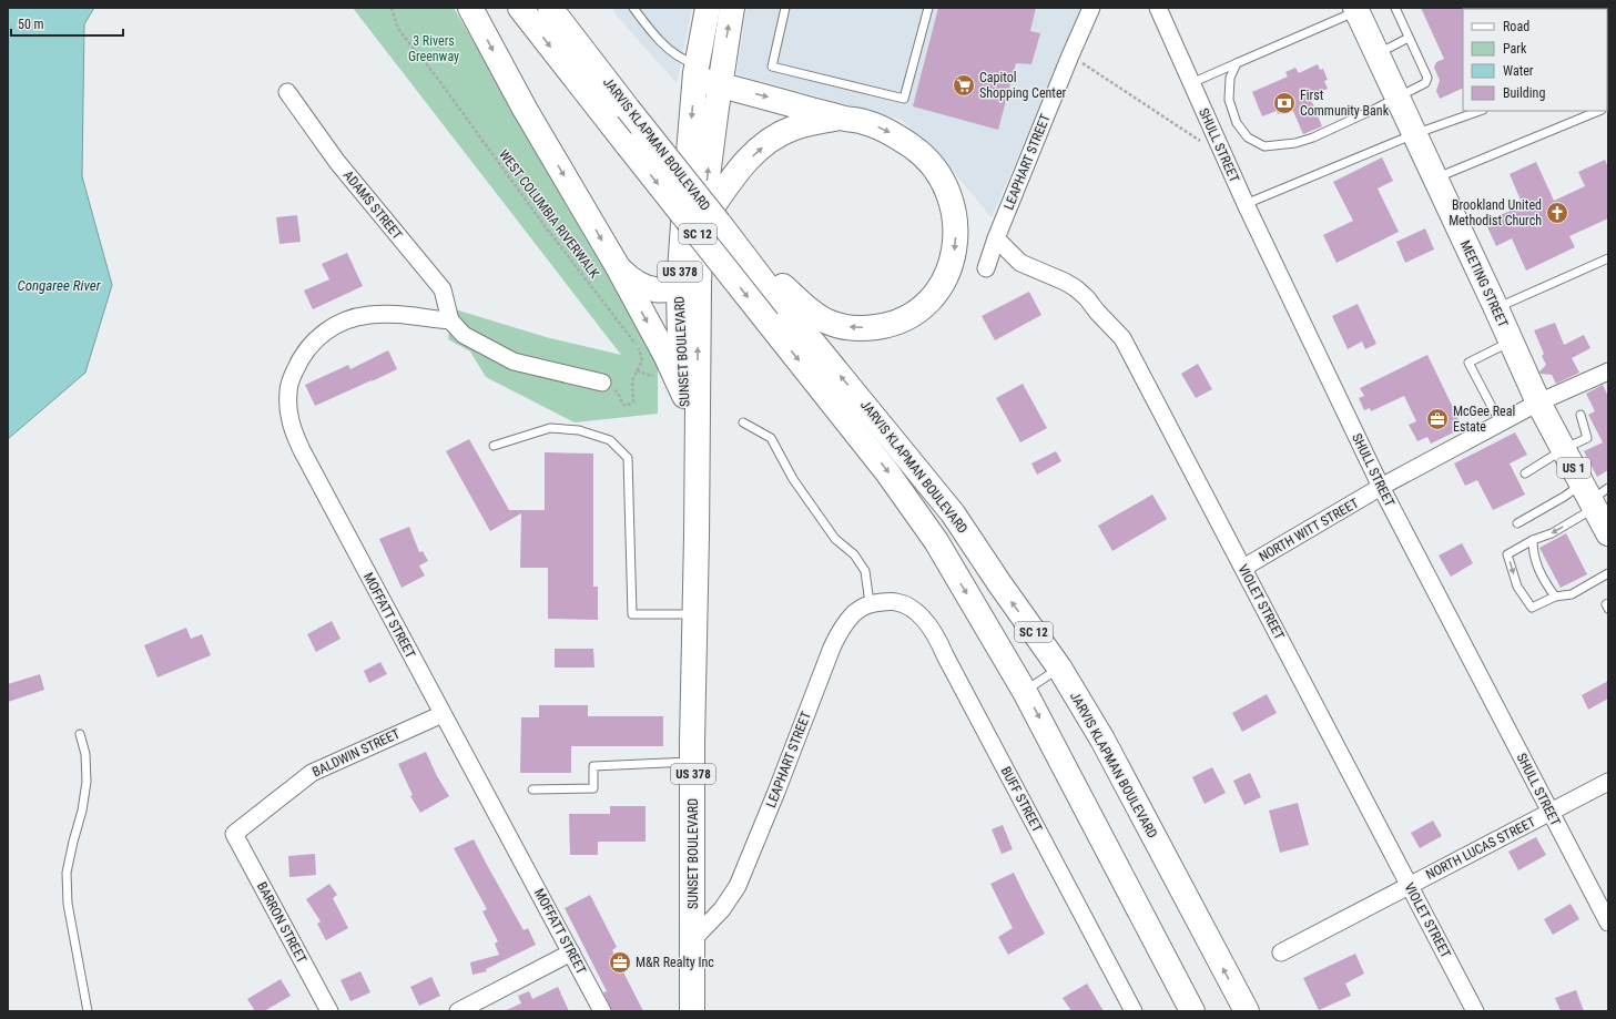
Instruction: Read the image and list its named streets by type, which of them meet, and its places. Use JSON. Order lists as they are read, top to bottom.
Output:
{
  "streets": {
    "main road": [
      "JARVIS KLAPMAN BOULEVARD",
      "SC 12",
      "US 378",
      "MEETING STREET",
      "SUNSET BOULEVARD",
      "US 1"
    ],
    "street": [
      "SHULL STREET",
      "LEAPHART STREET",
      "ADAMS STREET",
      "NORTH WITT STREET",
      "VIOLET STREET",
      "MOFFATT STREET",
      "BALDWIN STREET",
      "BUFF STREET",
      "NORTH LUCAS STREET",
      "BARRON STREET"
    ],
    "path": ["WEST COLUMBIA RIVERWALK"]
  },
  "crossings": [
    ["JARVIS KLAPMAN BOULEVARD", "SUNSET BOULEVARD"],
    ["SHULL STREET", "NORTH WITT STREET"],
    ["SHULL STREET", "NORTH LUCAS STREET"],
    ["LEAPHART STREET", "SUNSET BOULEVARD"],
    ["LEAPHART STREET", "VIOLET STREET"],
    ["LEAPHART STREET", "BUFF STREET"],
    ["ADAMS STREET", "MOFFATT STREET"],
    ["MEETING STREET", "NORTH WITT STREET"],
    ["NORTH WITT STREET", "VIOLET STREET"],
    ["VIOLET STREET", "NORTH LUCAS STREET"],
    ["MOFFATT STREET", "BALDWIN STREET"],
    ["BALDWIN STREET", "BARRON STREET"]
  ],
  "water": ["Congaree River"],
  "parks": ["3 Rivers Greenway"],
  "places": {
    "supermarket": ["Capitol Shopping Center"],
    "bank": ["First Community Bank"],
    "church": ["Brookland United Methodist Church"],
    "office": ["McGee Real Estate", "M&R Realty Inc"]
  },
  "legend": [
    "Road",
    "Park",
    "Water",
    "Building"
  ],
  "scale_bar": "50 m"
}
